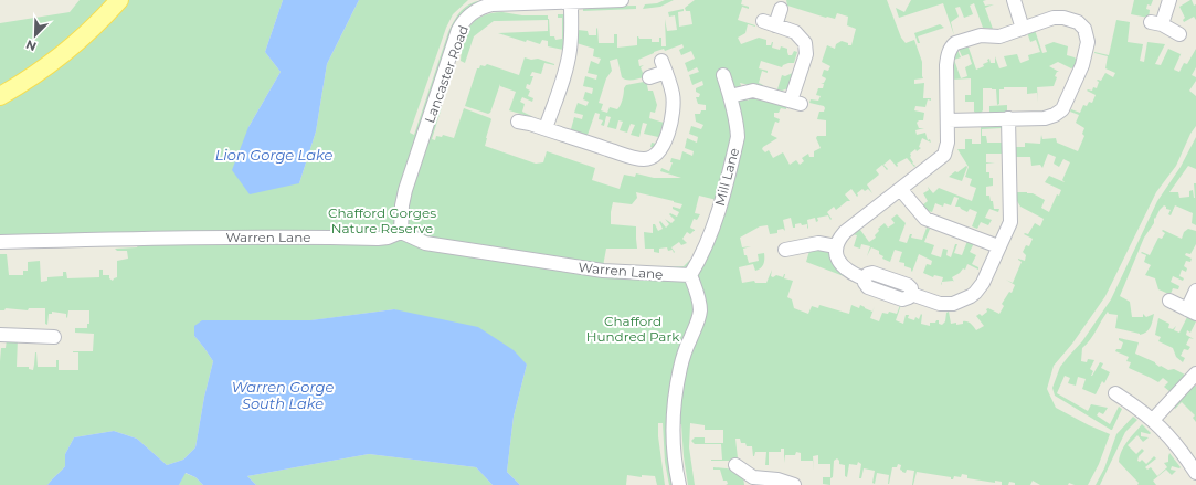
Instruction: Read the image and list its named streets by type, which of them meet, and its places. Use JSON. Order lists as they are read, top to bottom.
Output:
{
  "streets": {
    "street": ["Lancaster Road", "Mill Lane", "Warren Lane"]
  },
  "crossings": [
    ["Lancaster Road", "Warren Lane"],
    ["Mill Lane", "Warren Lane"]
  ],
  "water": ["Lion Gorge Lake", "Warren Gorge South Lake"],
  "parks": ["Chafford Gorges Nature Reserve", "Chafford Hundred Park"],
  "north": "bottom left"
}
